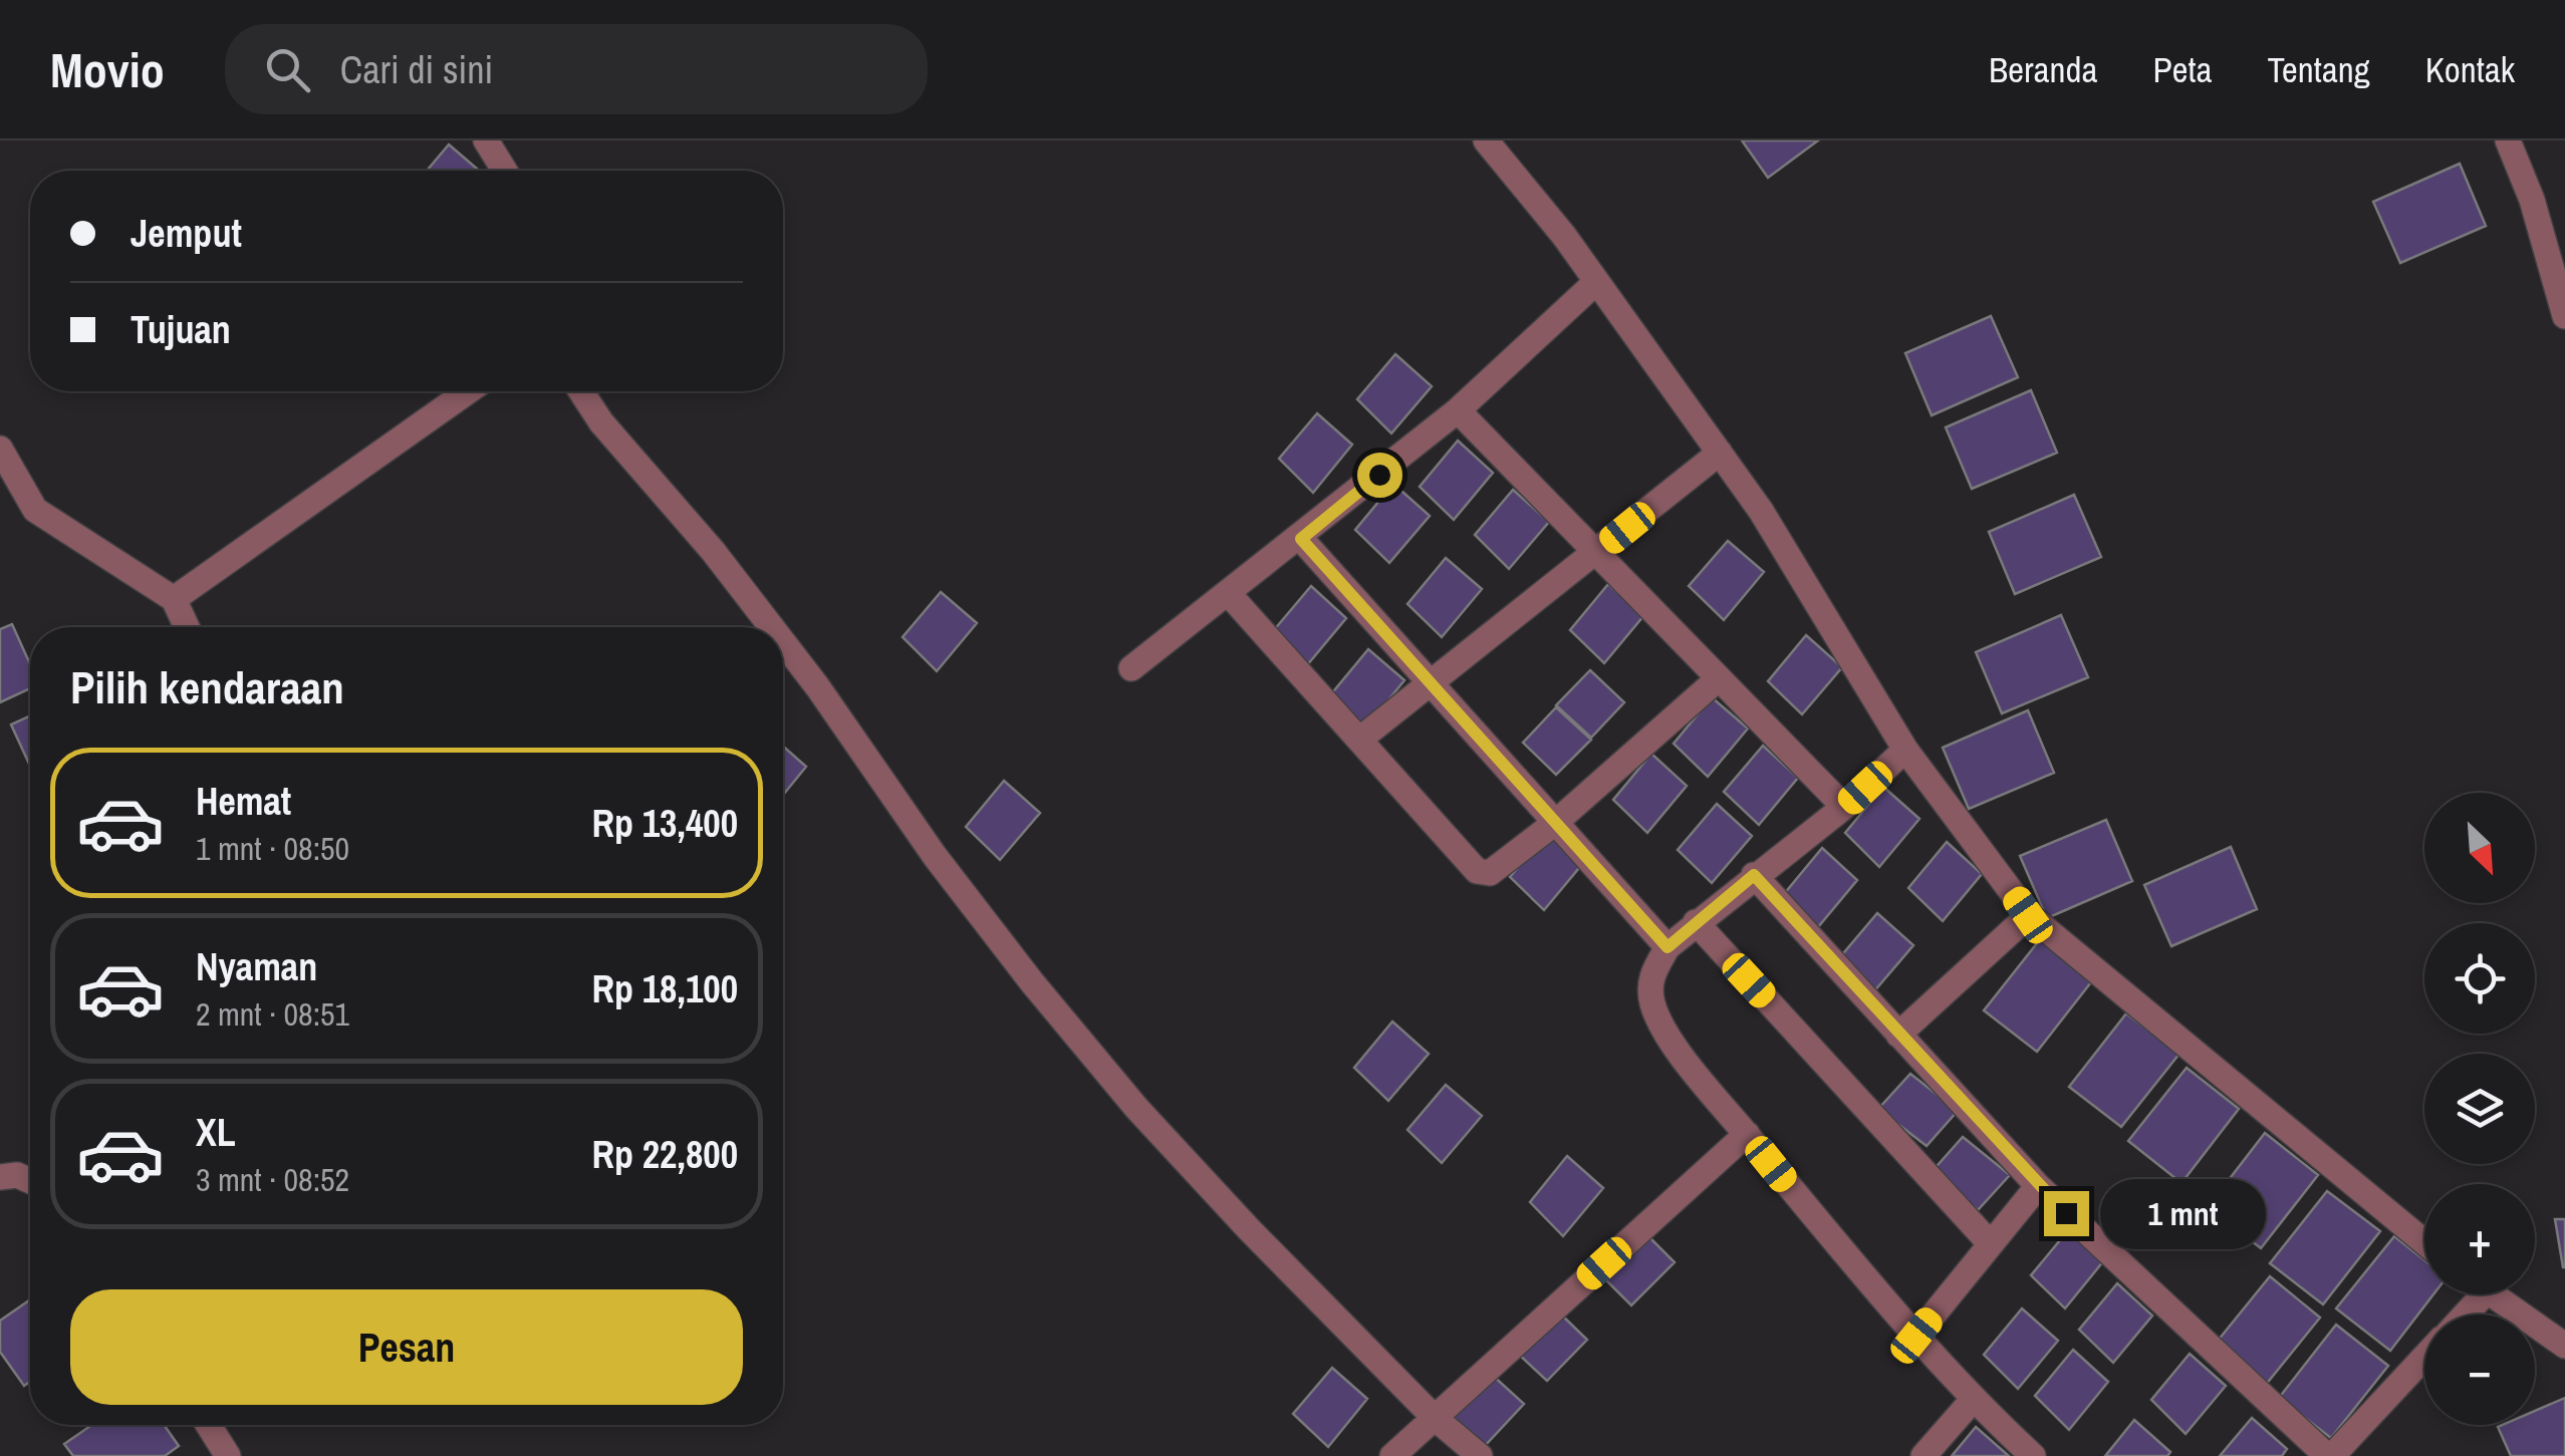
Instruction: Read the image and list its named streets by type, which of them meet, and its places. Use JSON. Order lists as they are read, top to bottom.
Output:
{
  "north": "bottom right",
  "page": {
    "header": "Movio",
    "search": "Cari di sini",
    "nav": [
      "Beranda",
      "Peta",
      "Tentang",
      "Kontak"
    ],
    "banner": ["Jemput", "Tujuan"],
    "heading": "Pilih kendaraan",
    "list": [
      {
        "name": "Hemat",
        "note": "1 mnt · 08:50",
        "value": "Rp 13,400"
      },
      {
        "name": "Nyaman",
        "note": "2 mnt · 08:51",
        "value": "Rp 18,100"
      },
      {
        "name": "XL",
        "note": "3 mnt · 08:52",
        "value": "Rp 22,800"
      }
    ],
    "map_buttons": ["+", "−"],
    "bubble": "1 mnt",
    "buttons": "Pesan"
  }
}
